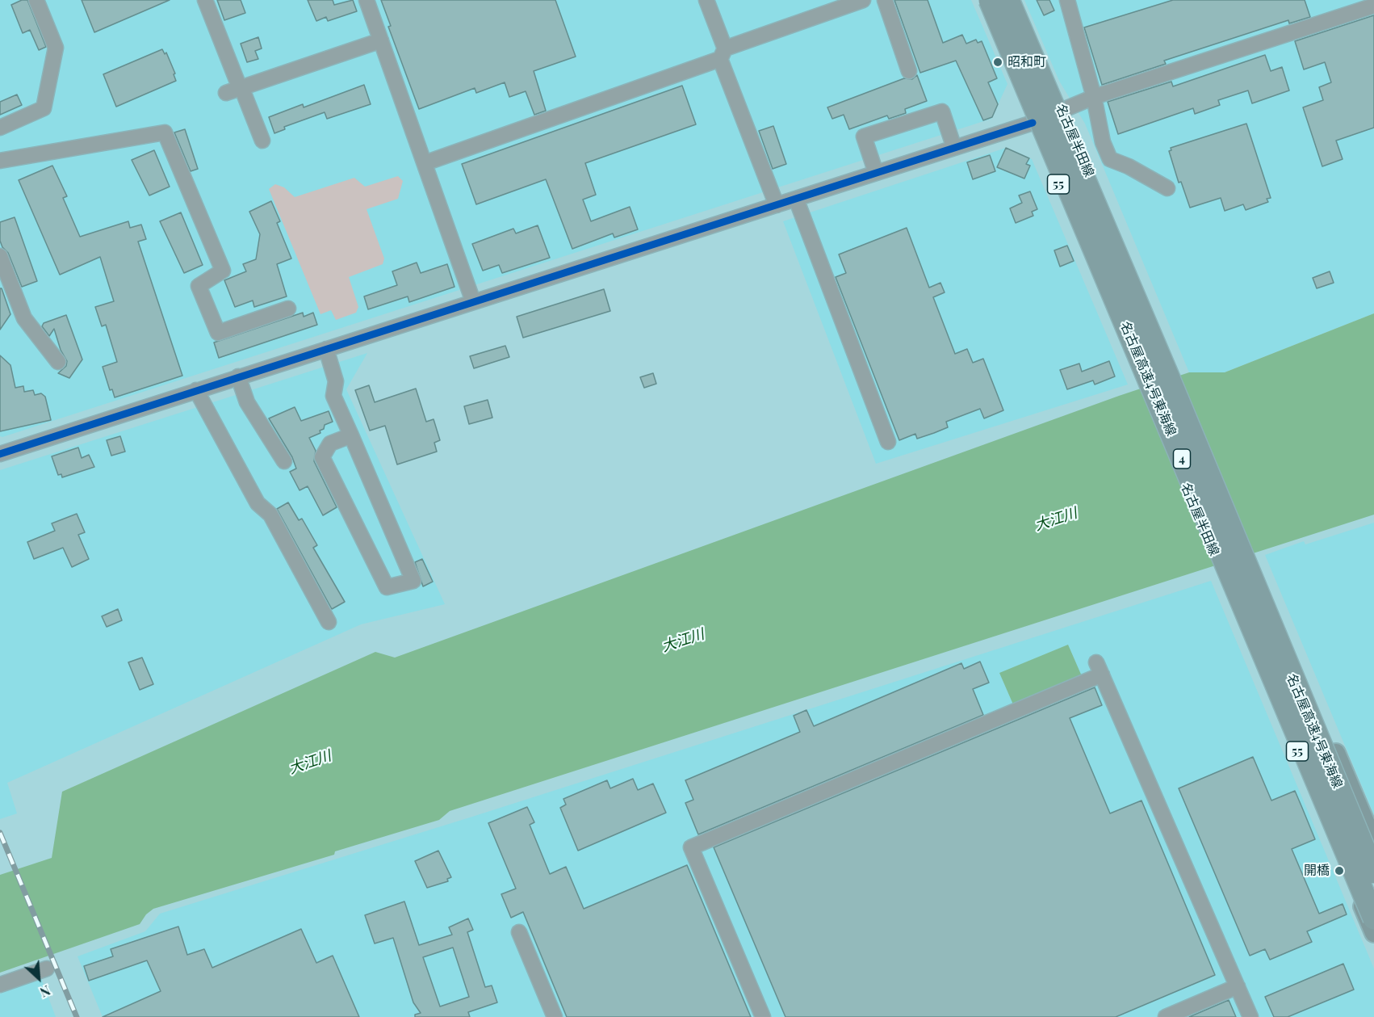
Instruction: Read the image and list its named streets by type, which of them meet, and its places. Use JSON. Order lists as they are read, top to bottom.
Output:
{
  "streets": {
    "highway": ["名古屋高速4号東海線", "4"],
    "main road": ["名古屋半田線", "55"]
  },
  "water": ["大江川"],
  "places": ["昭和町", "開橋"],
  "north": "bottom right"
}
